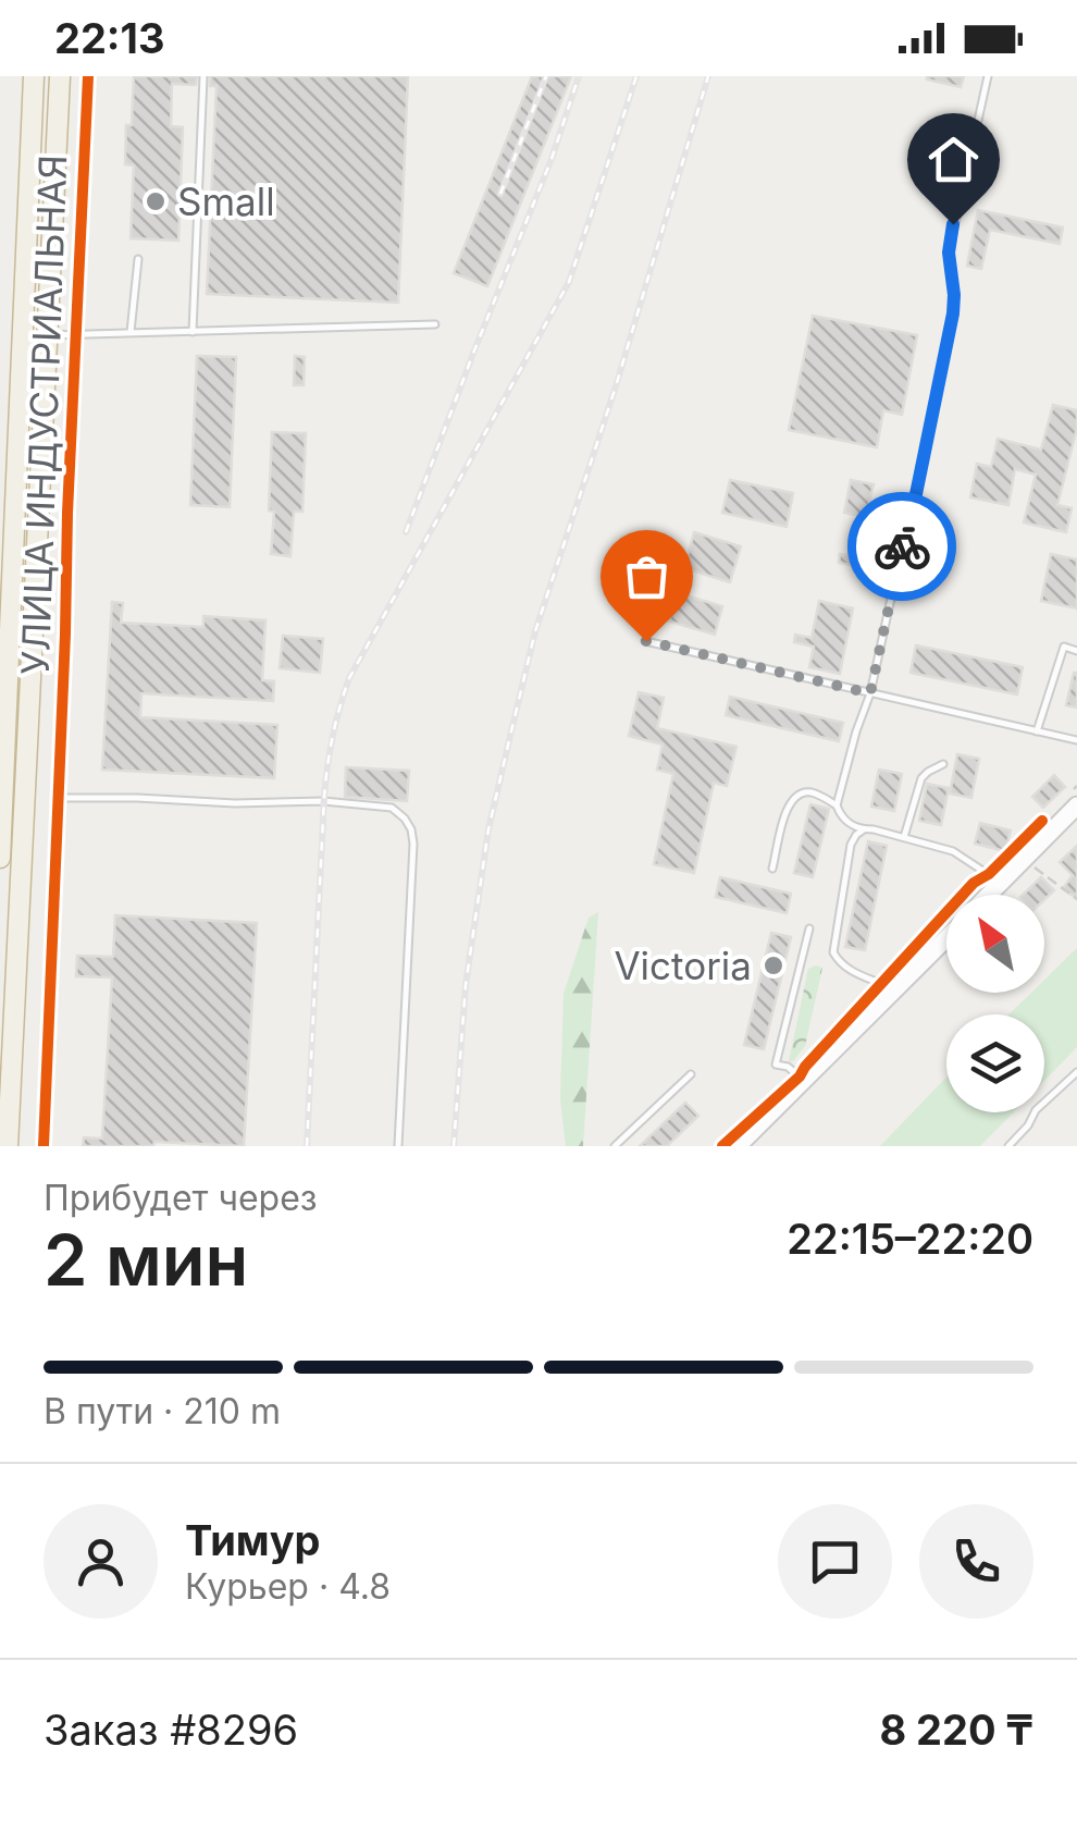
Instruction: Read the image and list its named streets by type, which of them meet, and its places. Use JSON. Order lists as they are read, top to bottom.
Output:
{
  "streets": {
    "street": ["УЛИЦА ИНДУСТРИАЛЬНАЯ"]
  },
  "places": ["Small", "Victoria"],
  "north": "top left",
  "page": {
    "status": "22:13",
    "heading": ["2 мин", "Прибудет через", "22:15–22:20"],
    "panel": [
      "Тимур",
      "Курьер · 4.8",
      "Заказ #8296",
      "8 220 ₸"
    ],
    "bar": "В пути · 210 m"
  }
}
